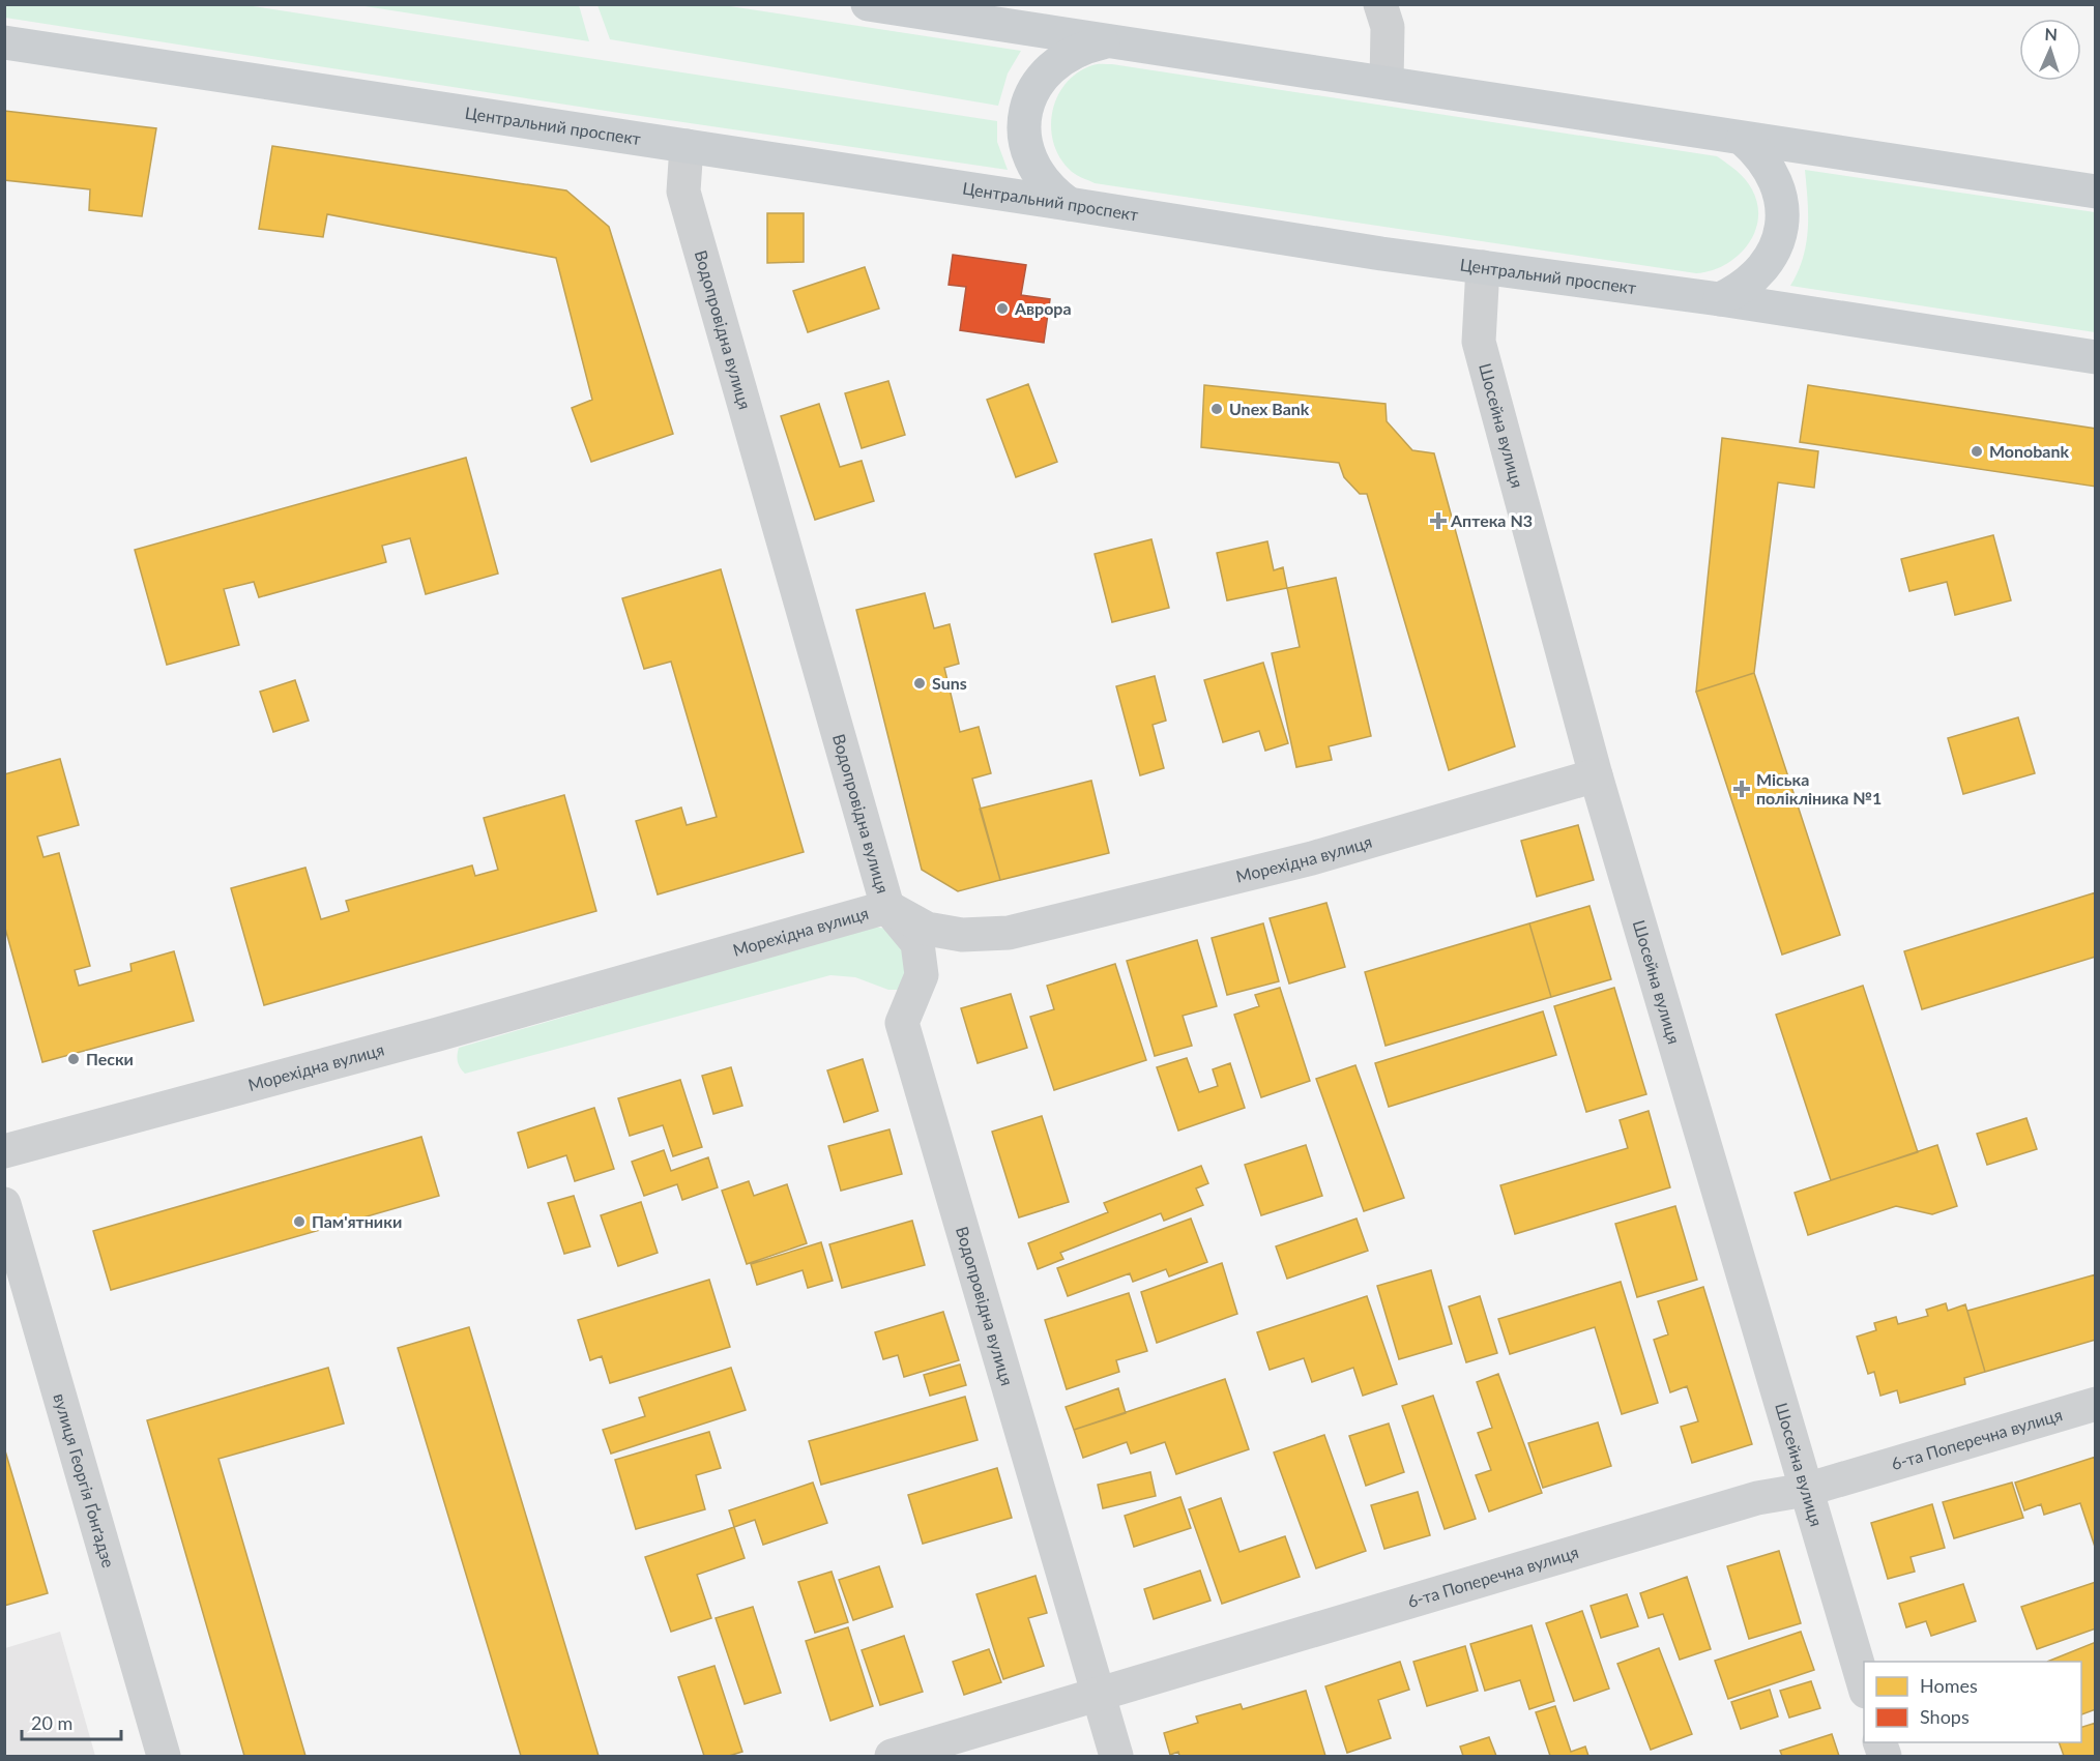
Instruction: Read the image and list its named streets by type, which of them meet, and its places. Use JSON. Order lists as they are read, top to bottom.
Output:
{
  "streets": {
    "main road": ["Центральний проспект"],
    "street": [
      "Водопровідна вулиця",
      "Шосейна вулиця",
      "Морехідна вулиця",
      "6-та Поперечна вулиця",
      "вулиця Георгія Ґонґадзе"
    ]
  },
  "crossings": [
    ["Центральний проспект", "Водопровідна вулиця"],
    ["Центральний проспект", "Шосейна вулиця"],
    ["Водопровідна вулиця", "Морехідна вулиця"],
    ["Водопровідна вулиця", "6-та Поперечна вулиця"],
    ["Шосейна вулиця", "Морехідна вулиця"],
    ["Шосейна вулиця", "6-та Поперечна вулиця"]
  ],
  "places": {
    "other": [
      "Аврора",
      "Unex Bank",
      "Monobank",
      "Suns",
      "Пески",
      "Пам'ятники"
    ],
    "health": ["Аптека N3", "Міська полікліника №1"]
  },
  "legend": ["Homes", "Shops"],
  "scale_bar": "20 m",
  "north": "top"
}
